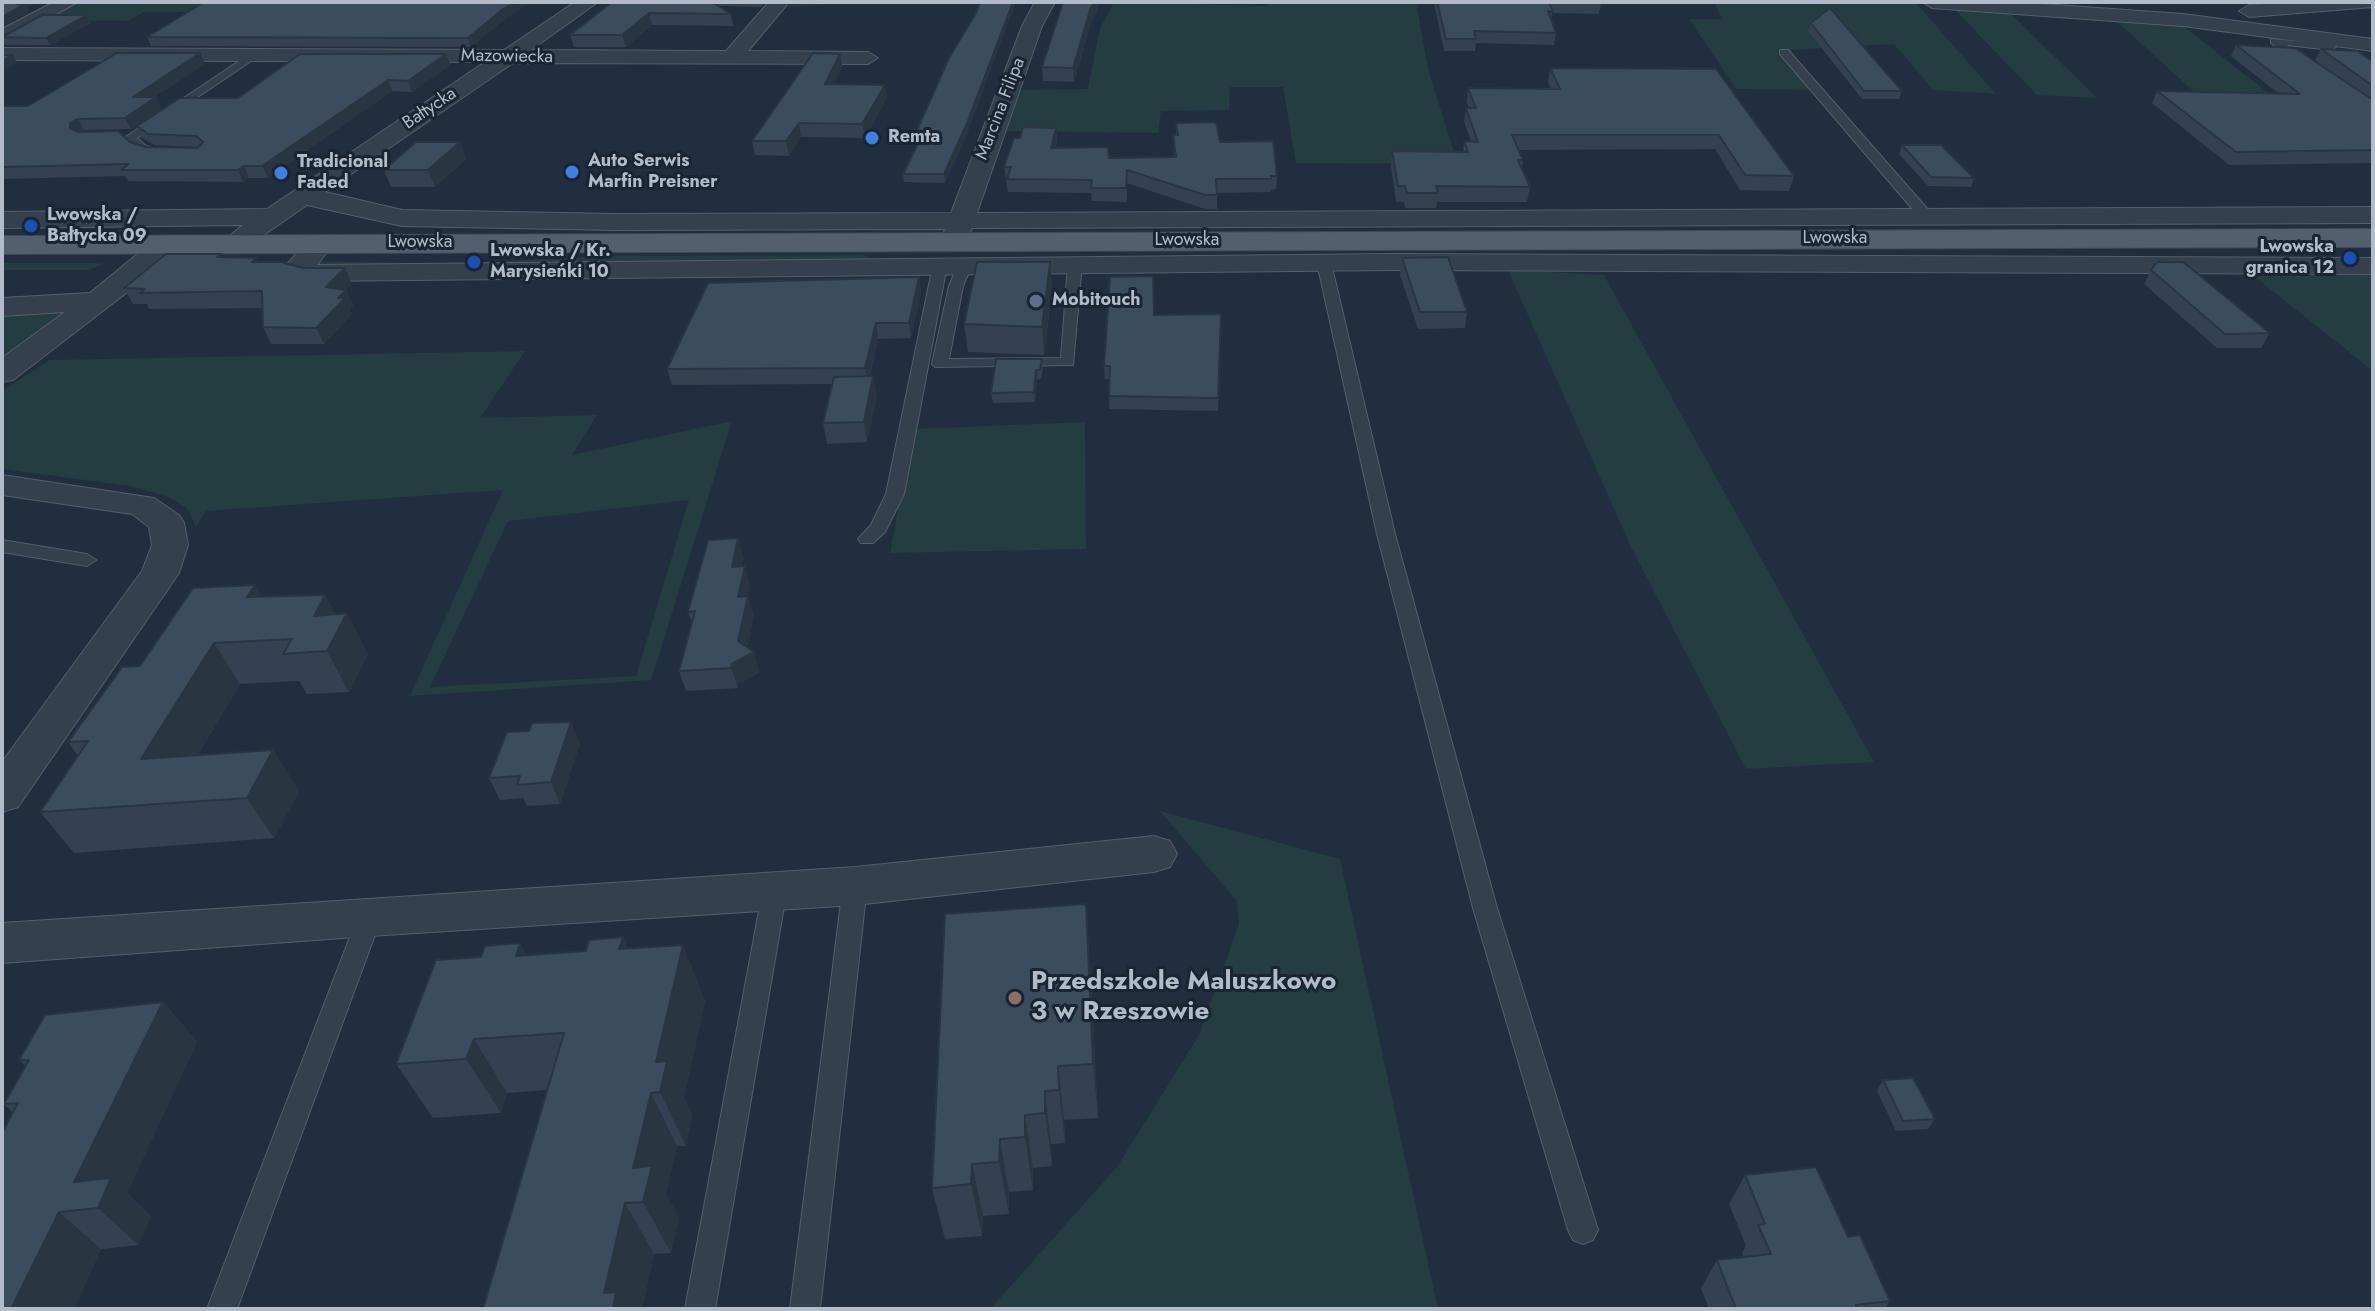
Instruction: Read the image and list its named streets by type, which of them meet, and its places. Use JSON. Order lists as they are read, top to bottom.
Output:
{
  "streets": {
    "main road": ["Lwowska"],
    "street": ["Mazowiecka", "Bałtycka", "Marcina Filipa"]
  },
  "crossings": [
    ["Mazowiecka", "Bałtycka"],
    ["Bałtycka", "Lwowska"],
    ["Marcina Filipa", "Lwowska"]
  ],
  "places": [
    "Remta",
    "Auto Serwis Marfin Preisner",
    "Tradicional Faded",
    "Lwowska / Bałtycka 09",
    "Lwowska granica 12",
    "Lwowska / Kr. Marysieńki 10",
    "Mobitouch",
    "Przedszkole Maluszkowo 3 w Rzeszowie"
  ]
}
